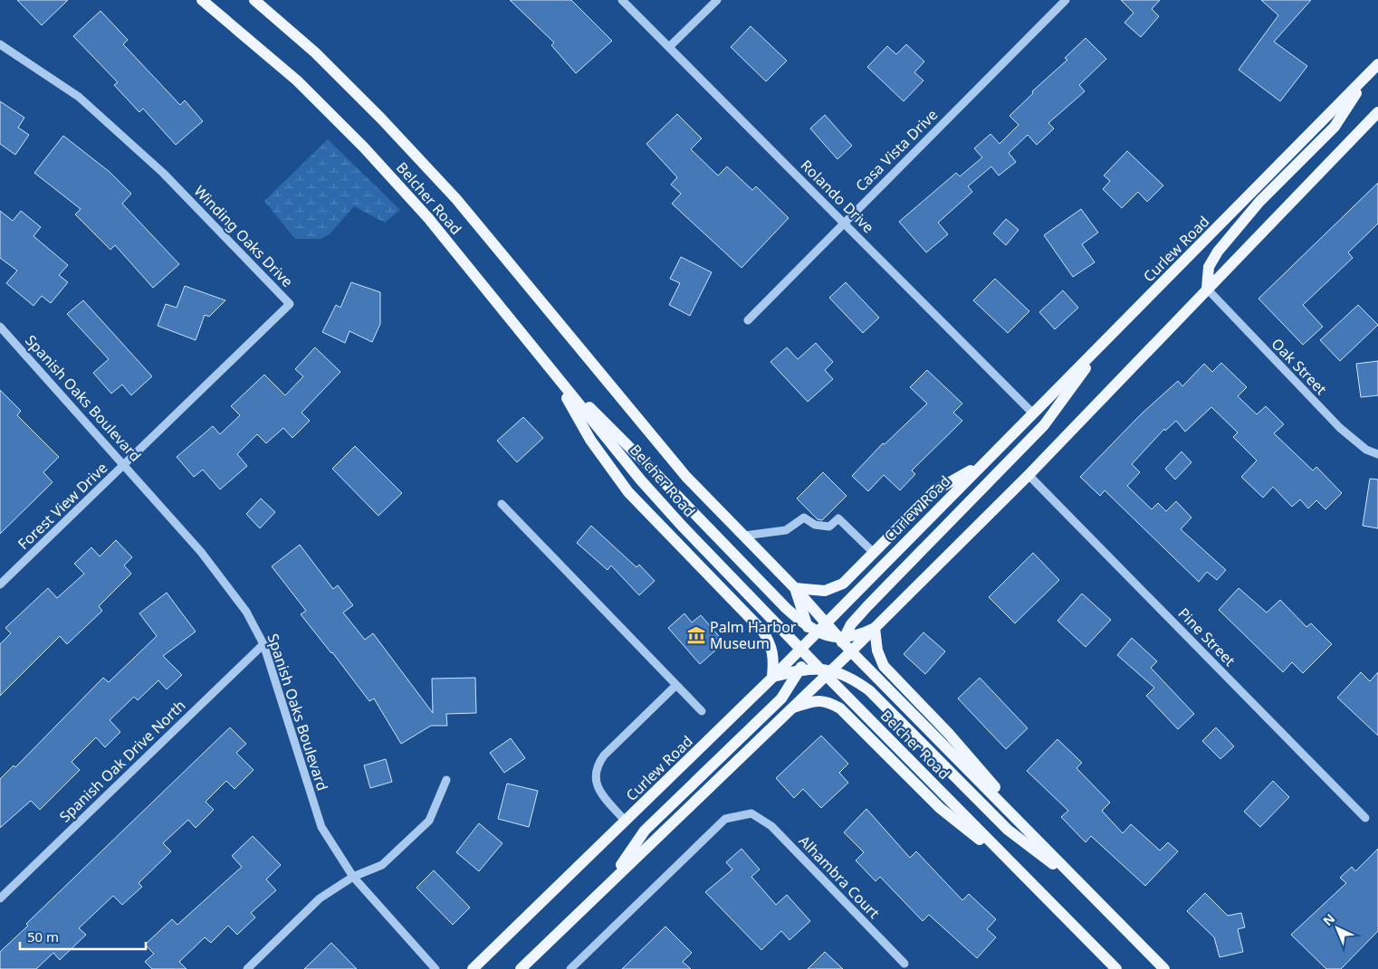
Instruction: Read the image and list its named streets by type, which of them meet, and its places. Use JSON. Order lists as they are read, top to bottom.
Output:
{
  "streets": {
    "main road": ["Belcher Road", "Curlew Road"],
    "street": [
      "Casa Vista Drive",
      "Rolando Drive",
      "Winding Oaks Drive",
      "Oak Street",
      "Spanish Oaks Boulevard",
      "Forest View Drive",
      "Pine Street",
      "Spanish Oak Drive North",
      "Alhambra Court"
    ]
  },
  "crossings": [
    ["Casa Vista Drive", "Rolando Drive"],
    ["Rolando Drive", "Curlew Road"],
    ["Belcher Road", "Curlew Road"],
    ["Winding Oaks Drive", "Spanish Oaks Boulevard"],
    ["Winding Oaks Drive", "Forest View Drive"],
    ["Spanish Oaks Boulevard", "Forest View Drive"],
    ["Spanish Oaks Boulevard", "Spanish Oak Drive North"]
  ],
  "places": {
    "museum": ["Palm Harbor Museum"]
  },
  "scale_bar": "50 m",
  "north": "top left"
}
